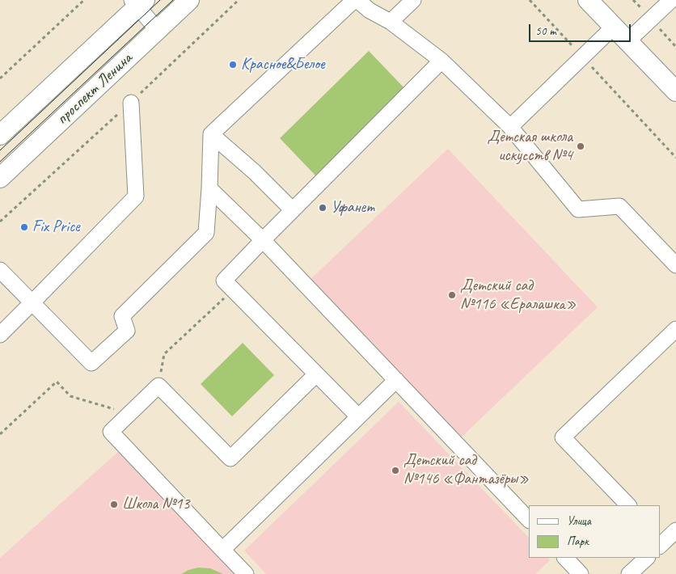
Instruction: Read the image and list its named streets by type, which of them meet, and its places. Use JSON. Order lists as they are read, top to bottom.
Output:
{
  "streets": {
    "main road": ["проспект Ленина"]
  },
  "places": [
    "Красное&Белое",
    "Детская школа искусств №4",
    "Уфанет",
    "Fix Price",
    "Детский сад №116 «Ералашка»",
    "Детский сад №146 «Фантазёры»",
    "Школа №13"
  ],
  "legend": ["Улица", "Парк"],
  "scale_bar": "50 m"
}
